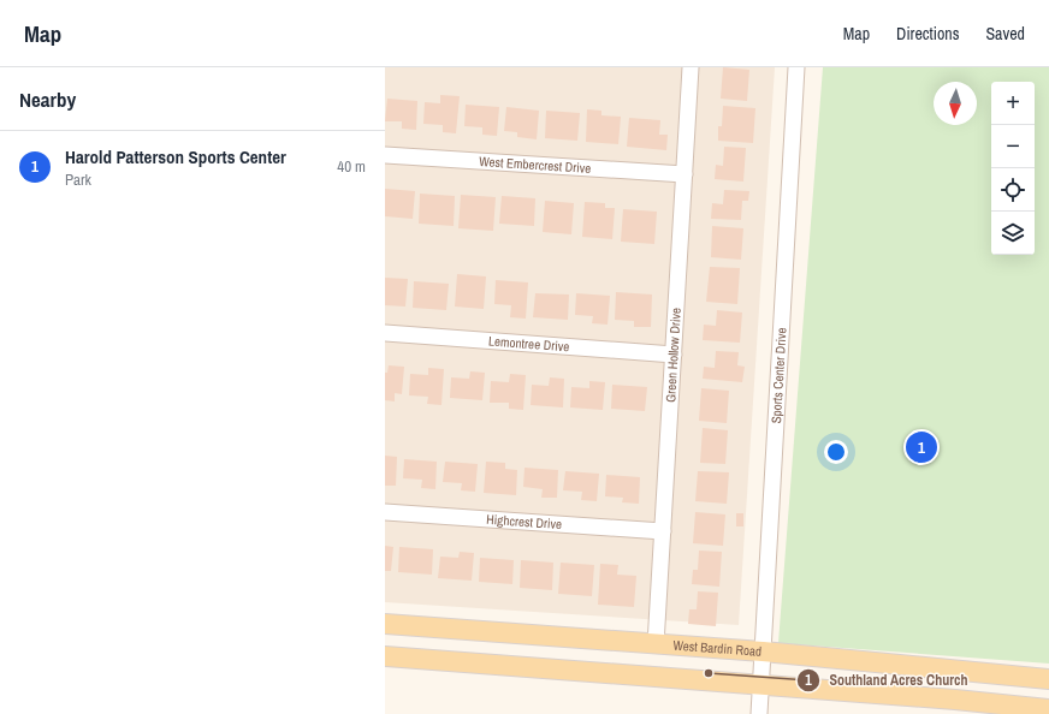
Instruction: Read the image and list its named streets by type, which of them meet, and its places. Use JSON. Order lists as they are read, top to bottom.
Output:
{
  "streets": {
    "main road": ["West Bardin Road"],
    "street": [
      "West Embercrest Drive",
      "Lemontree Drive",
      "Green Hollow Drive",
      "Sports Center Drive",
      "Highcrest Drive"
    ]
  },
  "crossings": [
    ["West Embercrest Drive", "Green Hollow Drive"],
    ["Lemontree Drive", "Green Hollow Drive"],
    ["Green Hollow Drive", "Highcrest Drive"],
    ["Green Hollow Drive", "West Bardin Road"],
    ["Sports Center Drive", "West Bardin Road"]
  ],
  "places": ["Southland Acres Church"],
  "north": "bottom",
  "page": {
    "header": "Map",
    "nav": ["Map", "Directions", "Saved"],
    "heading": "Nearby",
    "map_buttons": ["+", "−"],
    "list": [
      {
        "mark": "1",
        "name": "Harold Patterson Sports Center",
        "note": "Park",
        "value": "40 m"
      }
    ],
    "pins": "1"
  }
}
